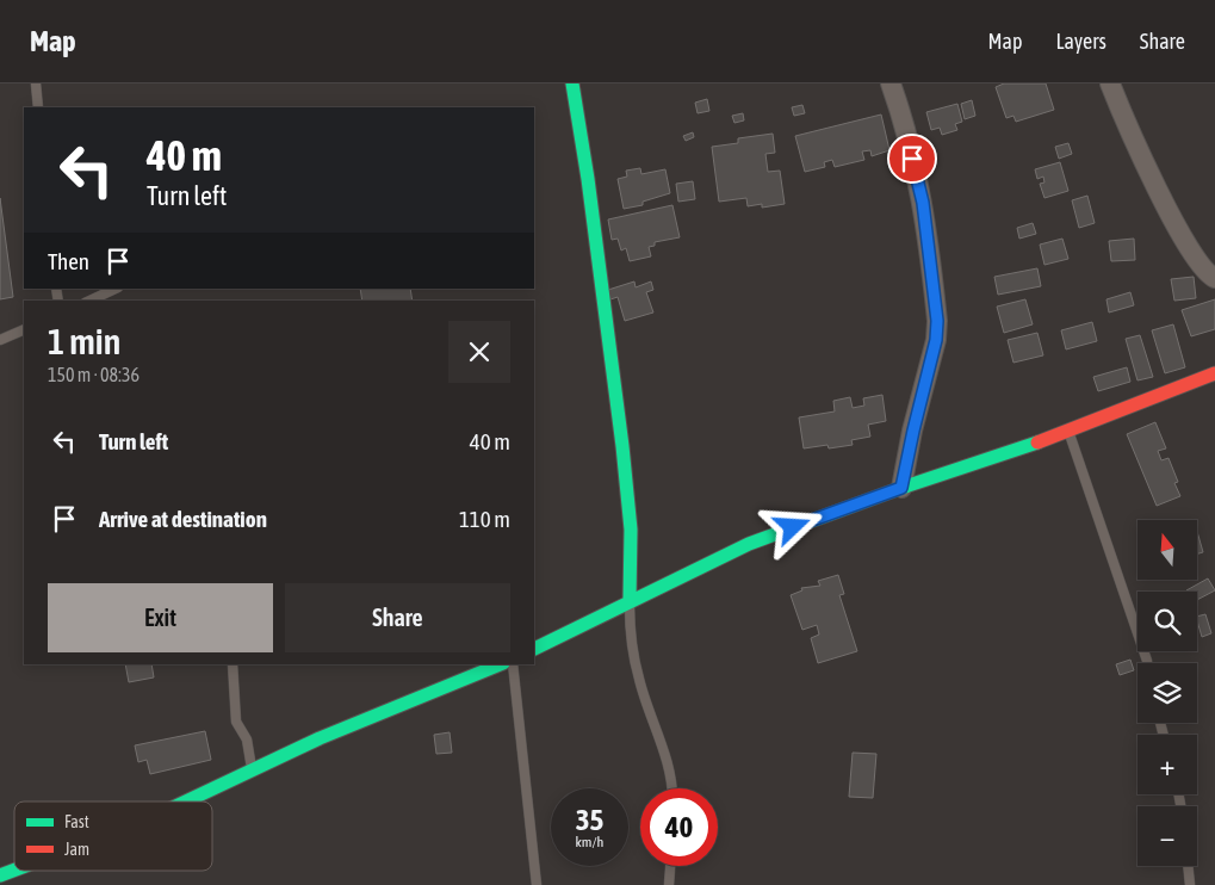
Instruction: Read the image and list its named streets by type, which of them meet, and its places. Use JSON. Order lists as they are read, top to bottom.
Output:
{
  "legend": ["Fast", "Jam"],
  "north": "top",
  "page": {
    "header": "Map",
    "nav": ["Map", "Layers", "Share"],
    "turn": ["40 m", "Turn left"],
    "then": "Then",
    "heading": ["1 min", "150 m · 08:36"],
    "list": [
      {
        "name": "Turn left",
        "value": "40 m"
      },
      {
        "name": "Arrive at destination",
        "value": "110 m"
      }
    ],
    "map_buttons": ["+", "−"],
    "buttons": ["Exit", "Share"],
    "speed": "35 km/h",
    "limit": "40"
  }
}
